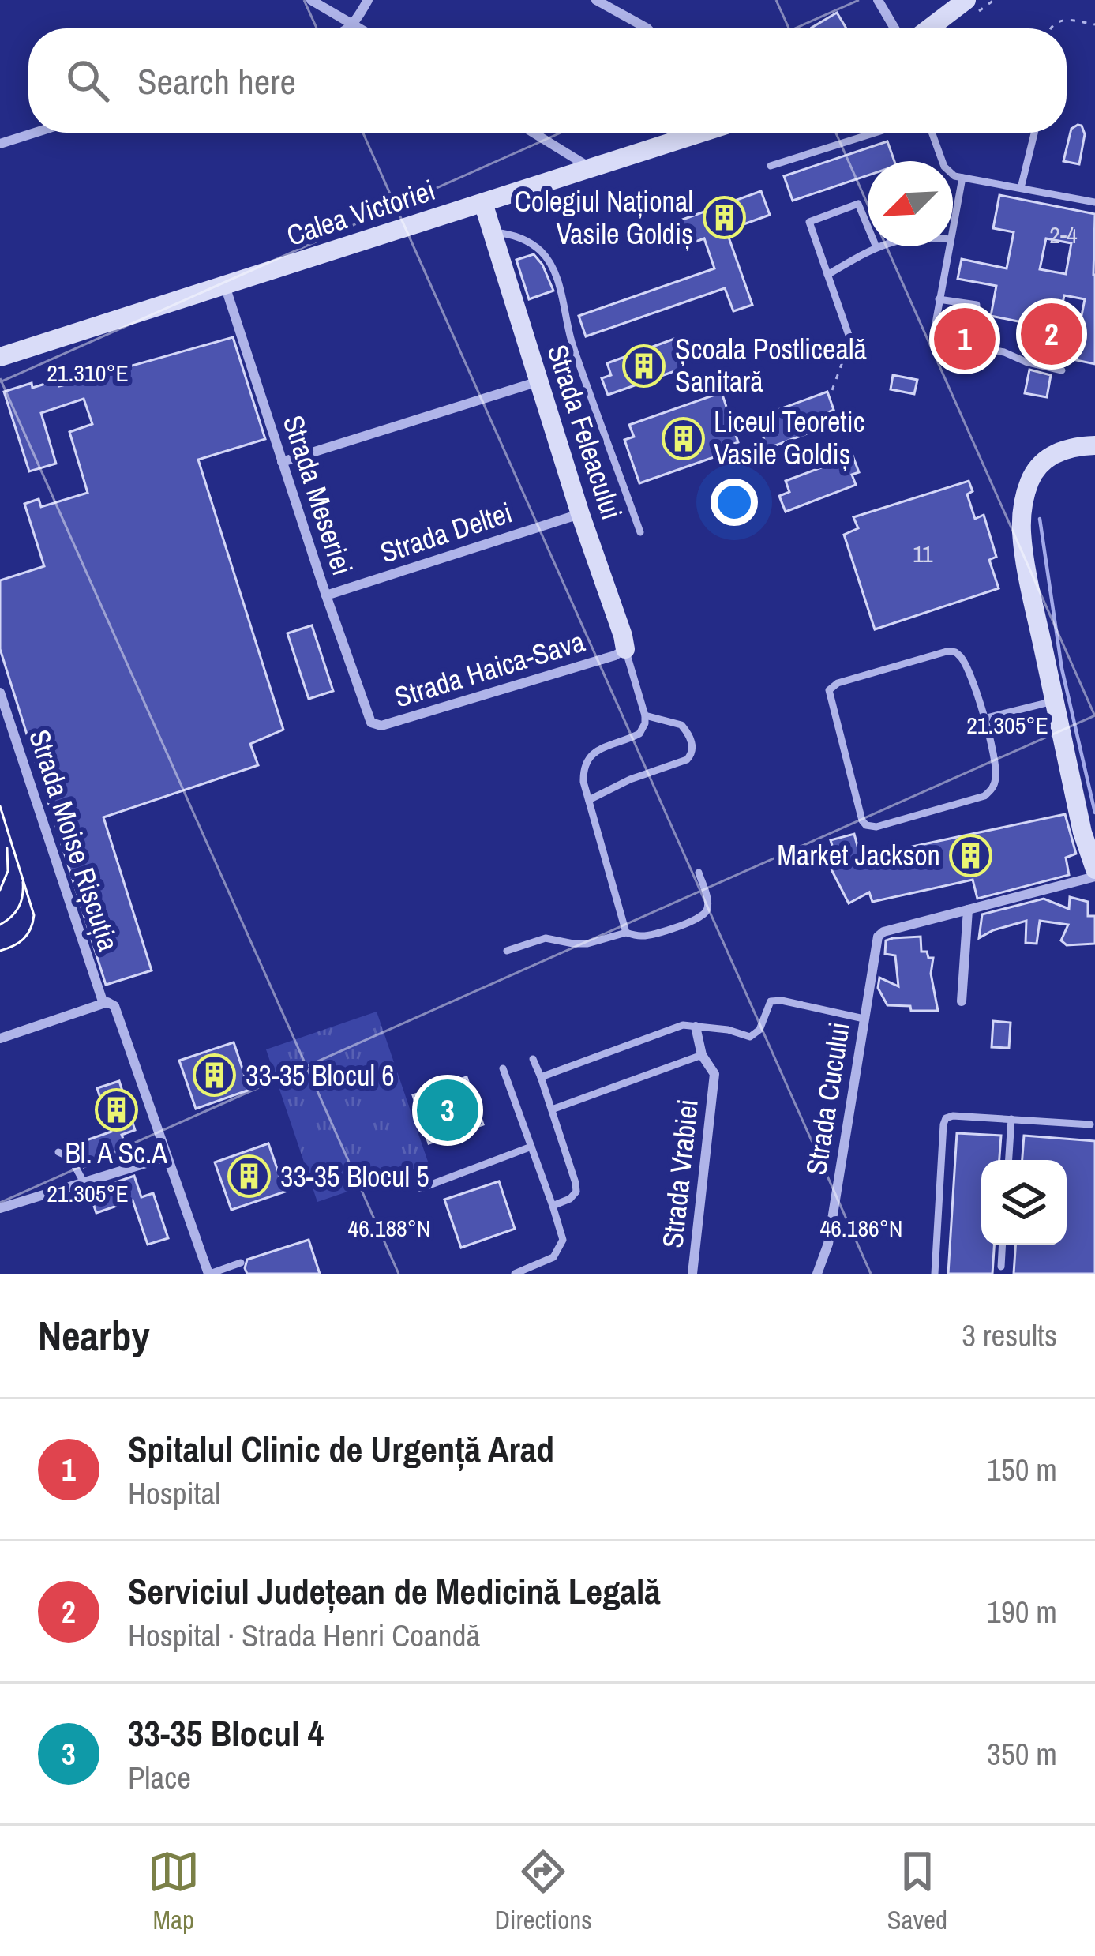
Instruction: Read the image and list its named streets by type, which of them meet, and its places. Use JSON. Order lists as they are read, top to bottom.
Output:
{
  "streets": {
    "street": [
      "Calea Victoriei",
      "Strada Feleacului",
      "Strada Meseriei",
      "Strada Deltei",
      "Strada Haica-Sava",
      "Strada Moise Rișcuția",
      "Strada Cucului",
      "Strada Vrabiei"
    ]
  },
  "crossings": [
    ["Calea Victoriei", "Strada Feleacului"],
    ["Calea Victoriei", "Strada Meseriei"],
    ["Strada Feleacului", "Strada Deltei"],
    ["Strada Feleacului", "Strada Haica-Sava"],
    ["Strada Meseriei", "Strada Deltei"],
    ["Strada Meseriei", "Strada Haica-Sava"]
  ],
  "places": {
    "building": [
      "Colegiul Național Vasile Goldiș",
      "Școala Postliceală Sanitară",
      "Liceul Teoretic Vasile Goldiș",
      "Market Jackson",
      "33-35 Blocul 6",
      "Bl. A Sc.A",
      "33-35 Blocul 5"
    ]
  },
  "house_numbers": ["2-4", "11"],
  "north": "bottom left",
  "page": {
    "search": "Search here",
    "pins": ["2", "1", "3"],
    "heading": ["Nearby", "3 results"],
    "list": [
      {
        "mark": "1",
        "name": "Spitalul Clinic de Urgență Arad",
        "note": "Hospital",
        "value": "150 m"
      },
      {
        "mark": "2",
        "name": "Serviciul Județean de Medicină Legală",
        "note": "Hospital · Strada Henri Coandă",
        "value": "190 m"
      },
      {
        "mark": "3",
        "name": "33-35 Blocul 4",
        "note": "Place",
        "value": "350 m"
      }
    ],
    "nav": ["Map", "Directions", "Saved"]
  },
  "coordinates": [
    "21.310°E",
    "21.305°E",
    "46.188°N",
    "46.186°N"
  ]
}
